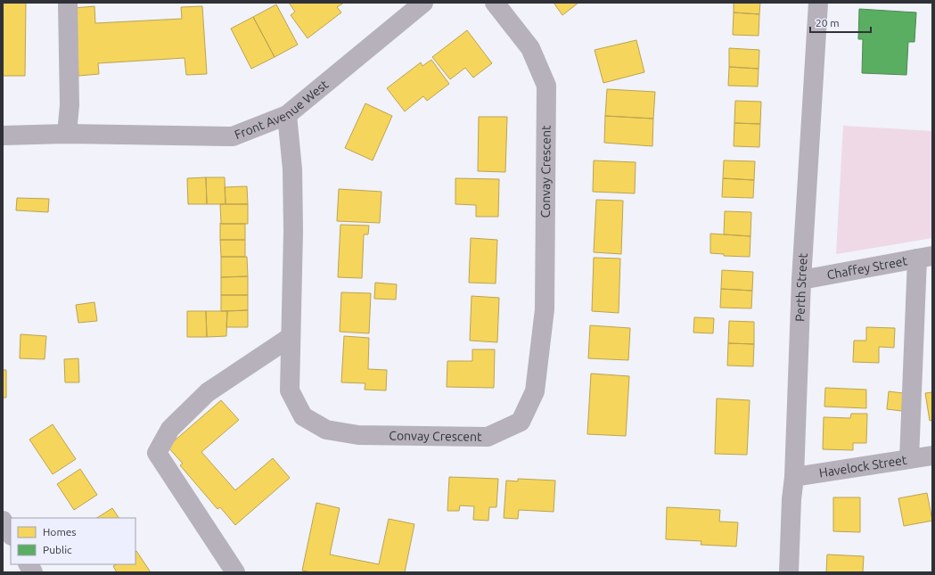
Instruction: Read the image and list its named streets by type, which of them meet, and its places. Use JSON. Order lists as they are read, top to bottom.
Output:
{
  "streets": {
    "street": [
      "Front Avenue West",
      "Convay Crescent",
      "Chaffey Street",
      "Perth Street",
      "Havelock Street"
    ]
  },
  "crossings": [
    ["Front Avenue West", "Convay Crescent"],
    ["Chaffey Street", "Perth Street"],
    ["Perth Street", "Havelock Street"]
  ],
  "legend": ["Homes", "Public"],
  "scale_bar": "20 m"
}
